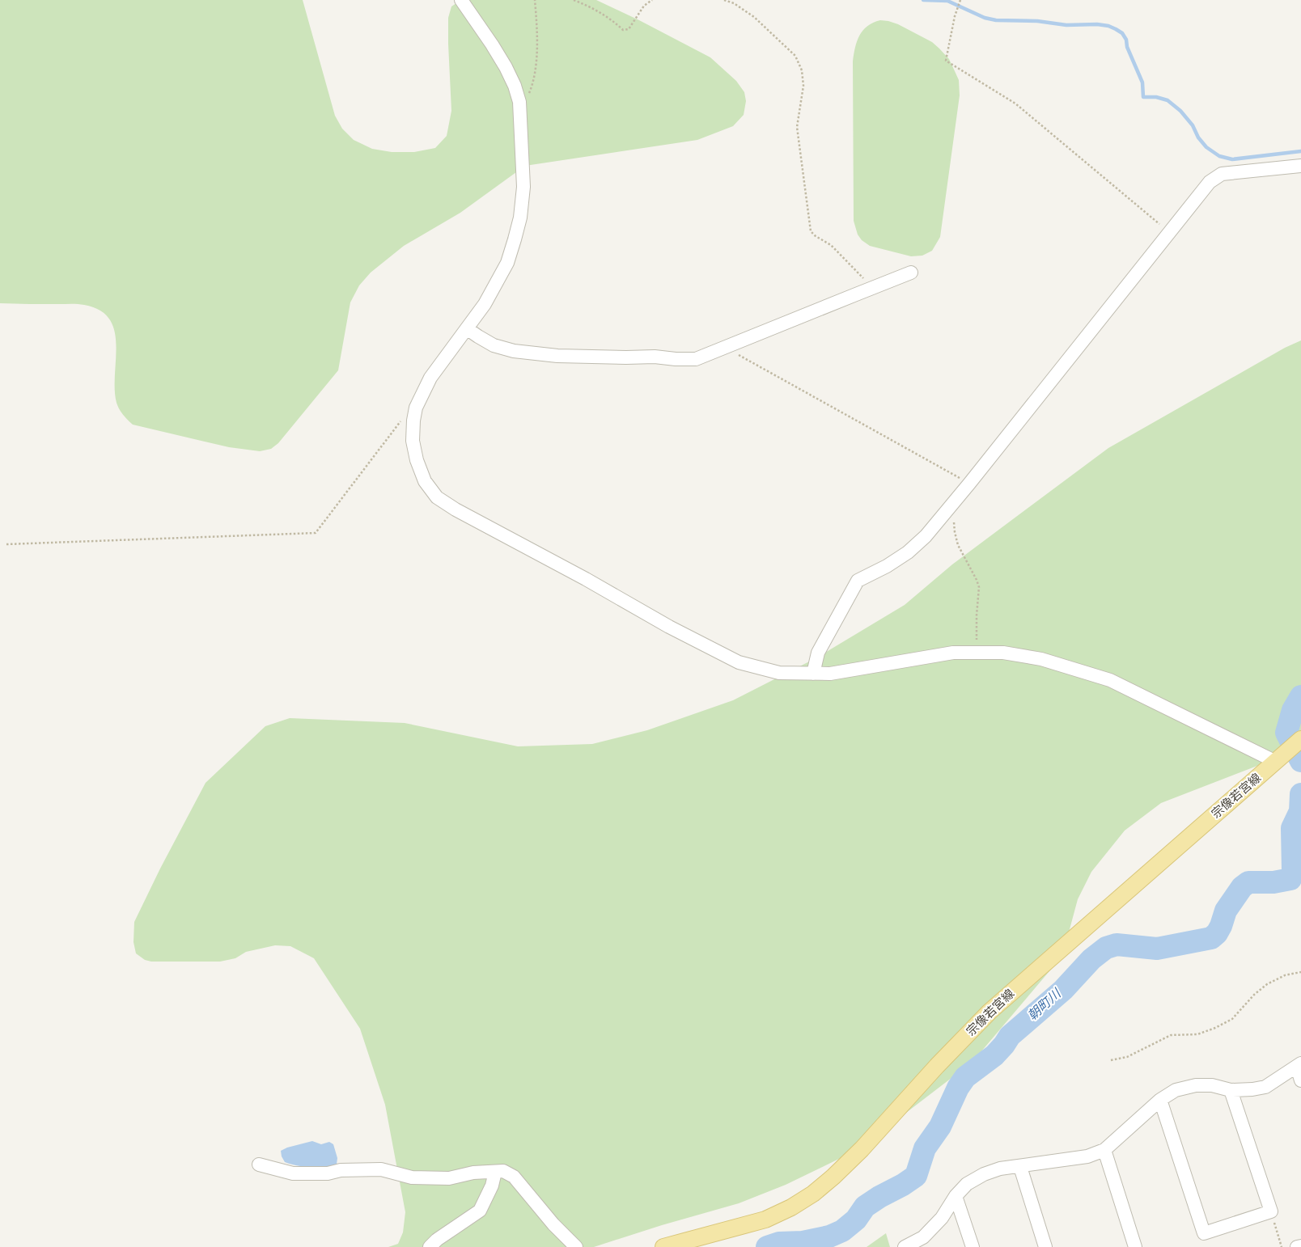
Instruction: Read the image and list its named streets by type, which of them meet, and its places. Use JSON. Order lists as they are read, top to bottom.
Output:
{
  "streets": {
    "main road": ["宗像若宮線"]
  },
  "water": ["朝町川"]
}
